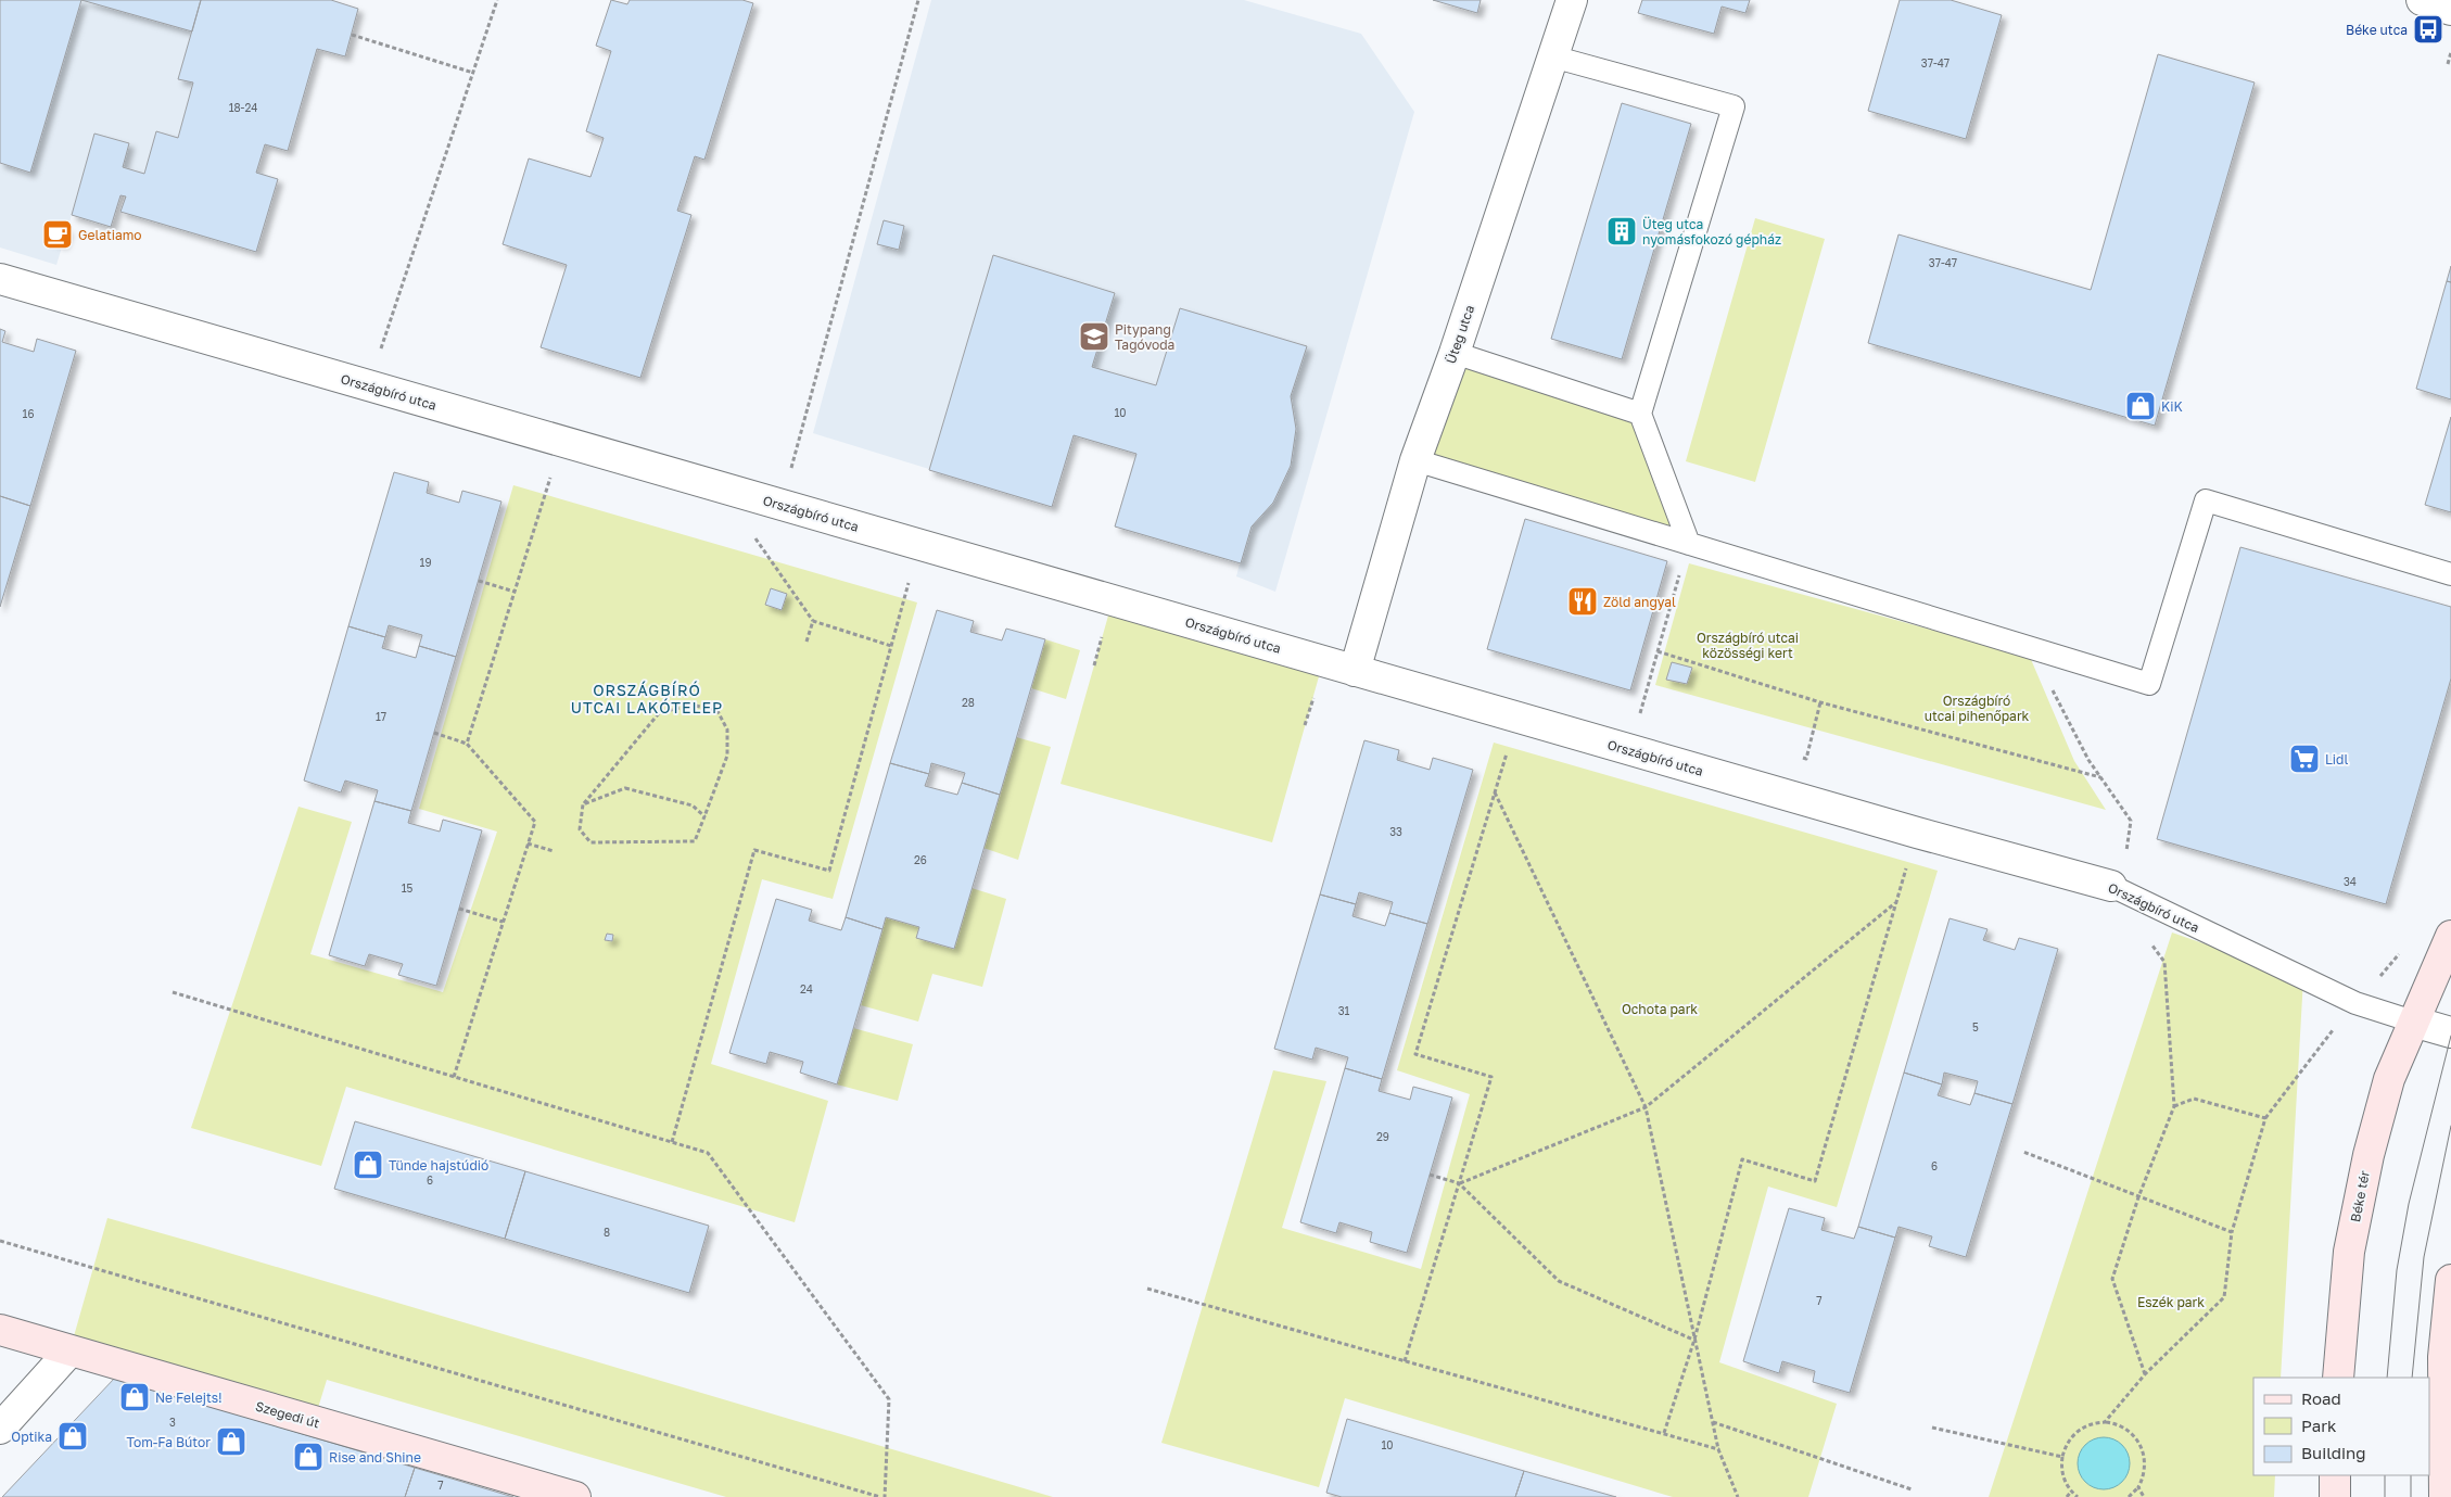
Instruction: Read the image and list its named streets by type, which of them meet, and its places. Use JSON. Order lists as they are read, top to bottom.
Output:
{
  "streets": {
    "main road": ["Béke tér", "Szegedi út"],
    "street": ["Üteg utca", "Országbíró utca"]
  },
  "crossings": [
    ["Üteg utca", "Országbíró utca"],
    ["Országbíró utca", "Béke tér"]
  ],
  "districts": ["ORSZÁGBÍRÓ UTCAI LAKÓTELEP"],
  "parks": [
    "Országbíró utcai közösségi kert",
    "Országbíró utcai pihenőpark",
    "Ochota park",
    "Eszék park"
  ],
  "places": {
    "bus stop": ["Béke utca"],
    "building": ["Üteg utca nyomásfokozó gépház"],
    "cafe": ["Gelatiamo"],
    "school or university": ["Pitypang Tagóvoda"],
    "shop": [
      "KiK",
      "Tünde hajstúdió",
      "Ne Felejts!",
      "Optika",
      "Tom-Fa Bútor",
      "Rise and Shine"
    ],
    "restaurant": ["Zöld angyal"],
    "supermarket": ["Lidl"]
  },
  "house_numbers": [
    "37-47",
    "18-24",
    "37-47",
    "10",
    "16",
    "19",
    "28",
    "17",
    "33",
    "26",
    "34",
    "15",
    "24",
    "31",
    "5",
    "29",
    "6",
    "6",
    "8",
    "7",
    "3",
    "10",
    "7"
  ],
  "legend": ["Road", "Park", "Building"]
}
